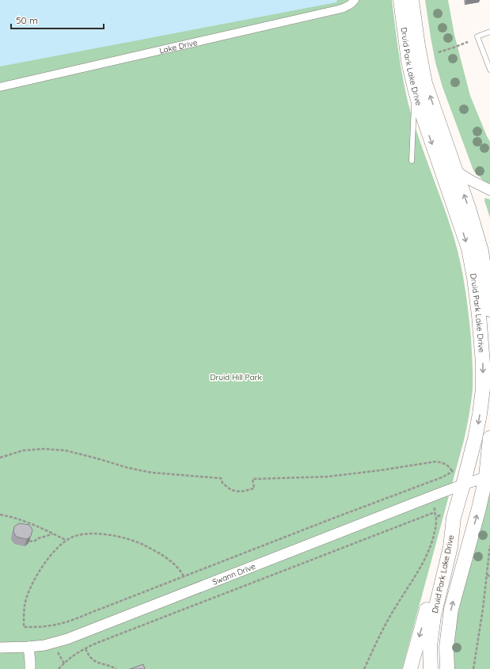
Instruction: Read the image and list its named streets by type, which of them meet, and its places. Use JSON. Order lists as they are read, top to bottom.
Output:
{
  "streets": {
    "main road": ["Druid Park Lake Drive"],
    "street": ["Lake Drive", "Swann Drive"]
  },
  "crossings": [
    ["Druid Park Lake Drive", "Swann Drive"]
  ],
  "parks": ["Druid Hill Park"],
  "scale_bar": "50 m"
}
